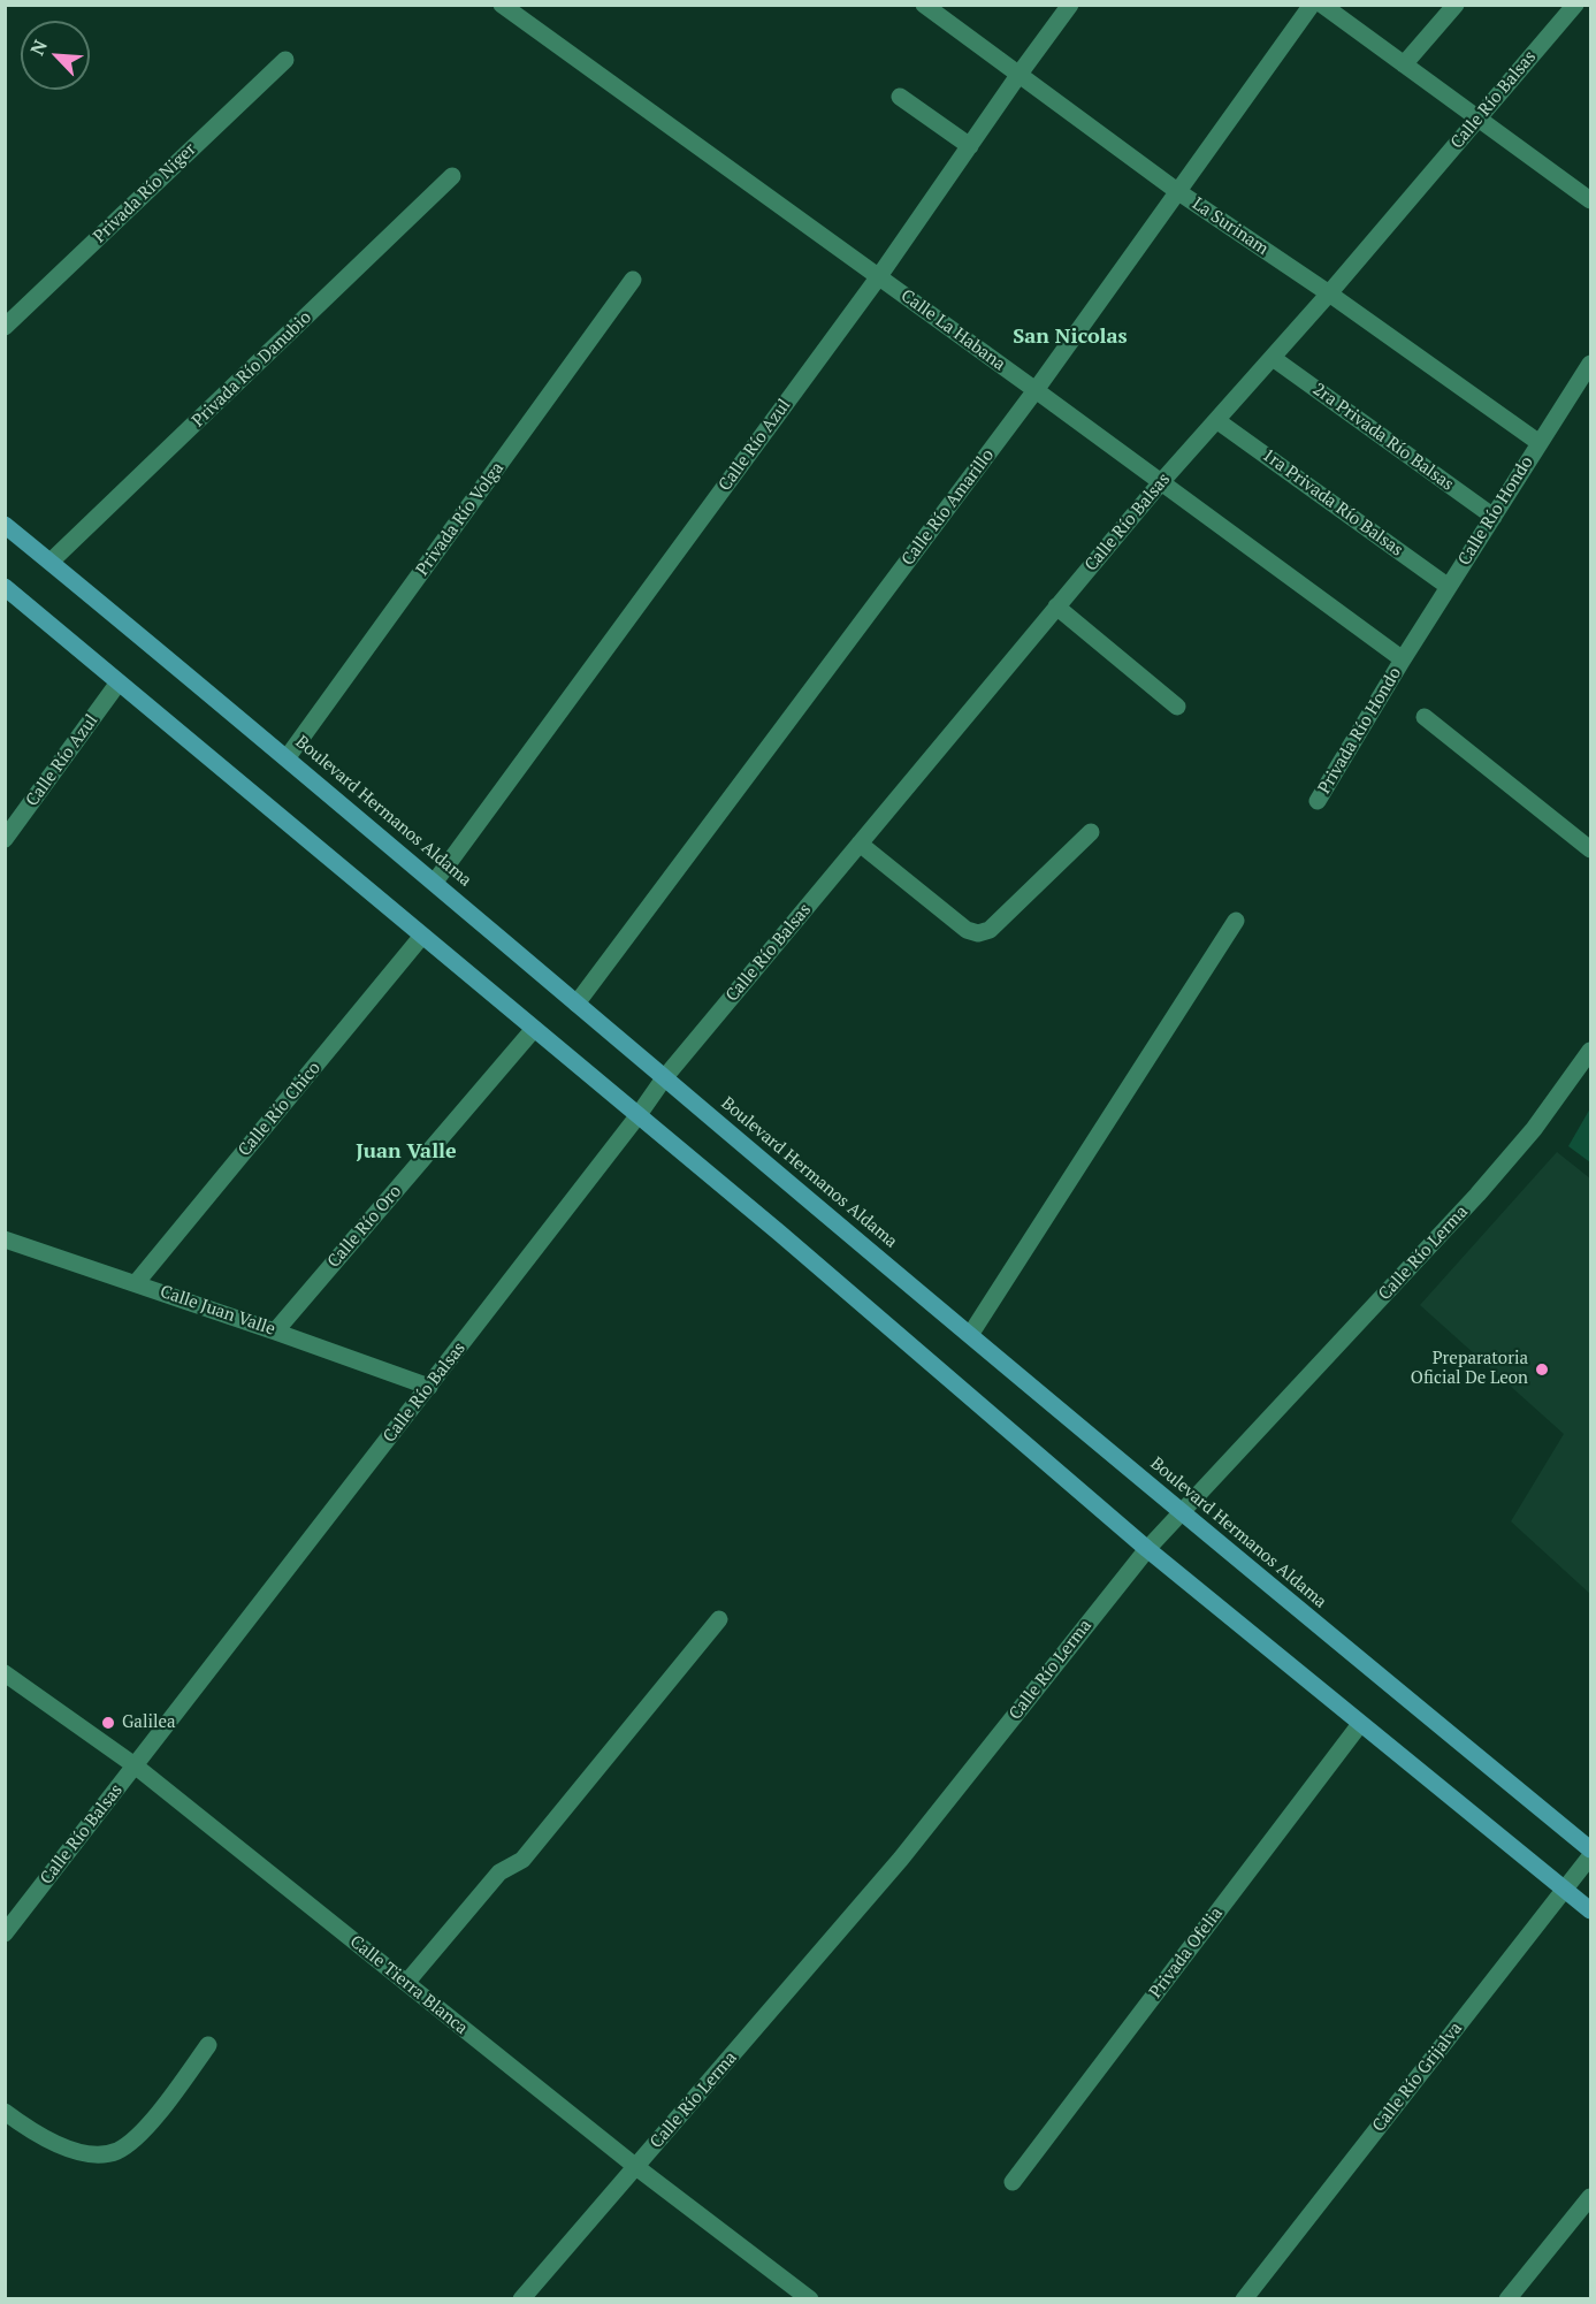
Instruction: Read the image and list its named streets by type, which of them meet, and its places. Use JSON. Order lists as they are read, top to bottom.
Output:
{
  "streets": {
    "main road": ["Boulevard Hermanos Aldama"],
    "street": [
      "Calle Río Balsas",
      "Privada Río Niger",
      "La Surinam",
      "Calle La Habana",
      "Privada Río Danubio",
      "2ra Privada Río Balsas",
      "Calle Río Azul",
      "1ra Privada Río Balsas",
      "Calle Río Amarillo",
      "Calle Río Hondo",
      "Privada Río Volga",
      "Privada Río Hondo",
      "Calle Río Chico",
      "Calle Río Oro",
      "Calle Río Lerma",
      "Calle Juan Valle",
      "Privada Ofelia",
      "Calle Tierra Blanca",
      "Calle Río Grijalva"
    ]
  },
  "crossings": [
    ["Calle Río Balsas", "La Surinam"],
    ["Calle Río Balsas", "Calle La Habana"],
    ["Calle Río Balsas", "2ra Privada Río Balsas"],
    ["Calle Río Balsas", "1ra Privada Río Balsas"],
    ["Calle Río Balsas", "Boulevard Hermanos Aldama"],
    ["Calle Río Balsas", "Calle Juan Valle"],
    ["Calle Río Balsas", "Calle Tierra Blanca"],
    ["La Surinam", "Calle Río Azul"],
    ["La Surinam", "Calle Río Amarillo"],
    ["La Surinam", "Calle Río Hondo"],
    ["Calle La Habana", "Calle Río Azul"],
    ["Calle La Habana", "Calle Río Amarillo"],
    ["Calle La Habana", "Calle Río Hondo"],
    ["Calle La Habana", "Privada Río Hondo"],
    ["Privada Río Danubio", "Boulevard Hermanos Aldama"],
    ["2ra Privada Río Balsas", "Calle Río Hondo"],
    ["Calle Río Azul", "Boulevard Hermanos Aldama"],
    ["1ra Privada Río Balsas", "Calle Río Hondo"],
    ["Calle Río Amarillo", "Boulevard Hermanos Aldama"],
    ["Calle Río Hondo", "Privada Río Hondo"],
    ["Privada Río Volga", "Boulevard Hermanos Aldama"],
    ["Boulevard Hermanos Aldama", "Calle Río Lerma"],
    ["Calle Río Chico", "Calle Juan Valle"],
    ["Calle Río Oro", "Calle Juan Valle"],
    ["Calle Río Lerma", "Calle Tierra Blanca"]
  ],
  "districts": ["San Nicolas", "Juan Valle"],
  "places": ["Preparatoria Oficial De Leon", "Galilea"],
  "north": "top left"
}
